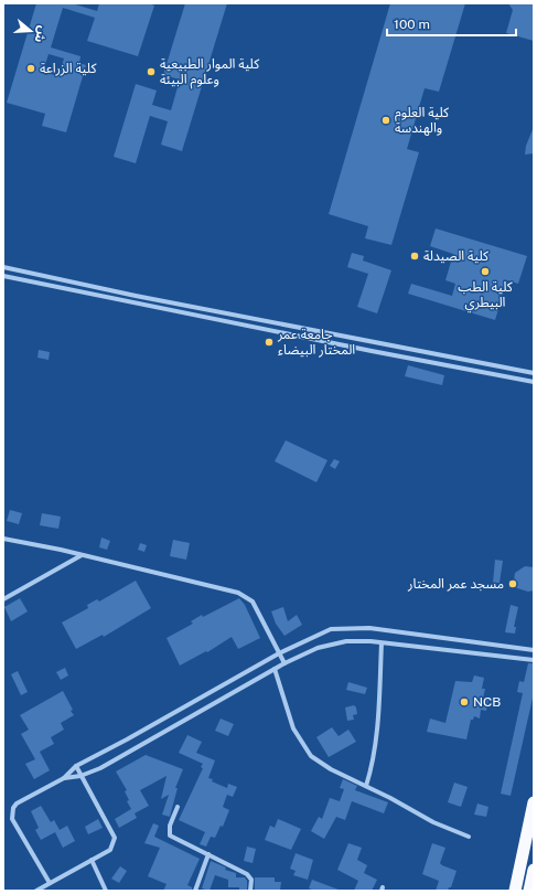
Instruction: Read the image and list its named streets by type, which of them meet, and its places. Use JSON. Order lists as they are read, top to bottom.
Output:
{
  "places": [
    "كلية الزراعة",
    "كلية الموار الطبيعية وعلوم البيئة",
    "كلية العلوم والهندسة",
    "كلية الصيدلة",
    "كلية الطب البيطري",
    "جامعة عمر المختار البيضاء",
    "مسجد عمر المختار",
    "NCB"
  ],
  "scale_bar": "100 m",
  "north": "right"
}
